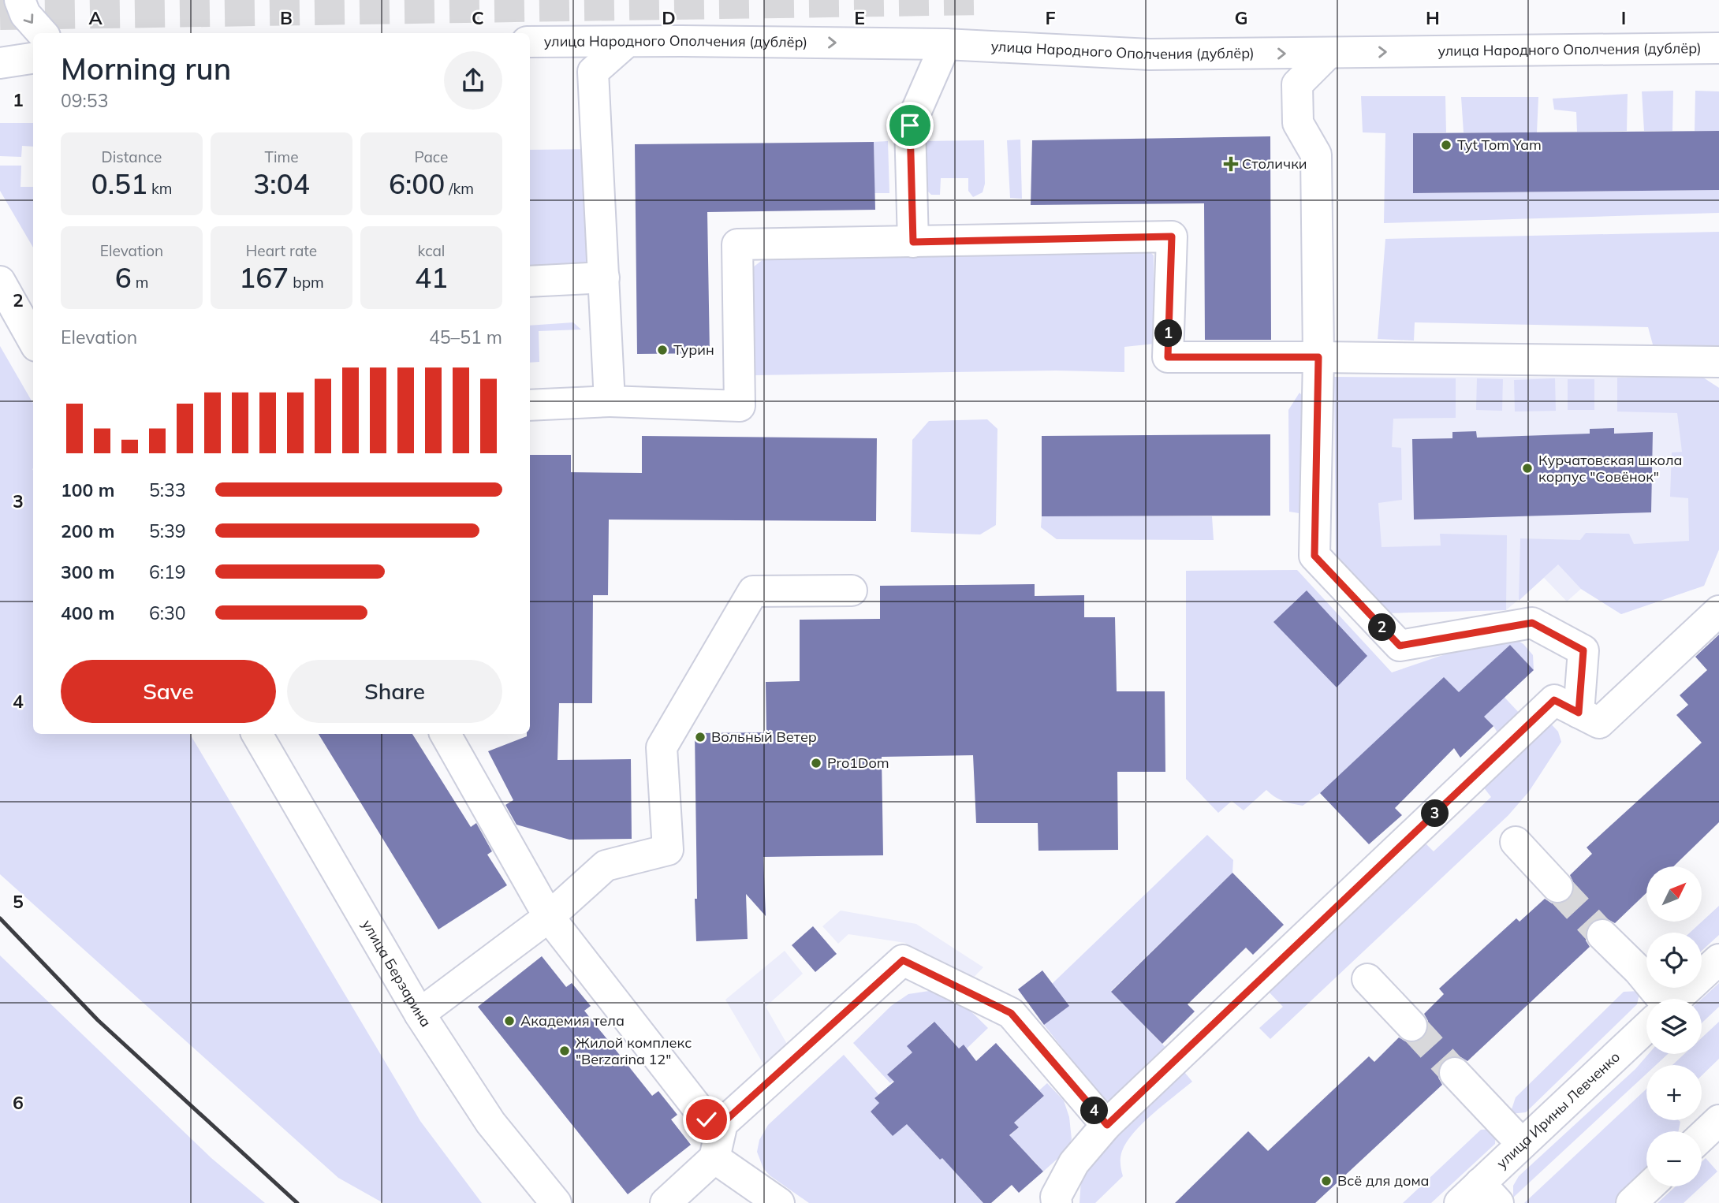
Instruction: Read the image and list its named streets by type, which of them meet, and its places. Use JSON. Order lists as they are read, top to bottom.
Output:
{
  "streets": {
    "street": ["улица Народного Ополчения (дублёр)", "улица Берзарина", "улица Ирины Левченко"]
  },
  "one_way": ["улица Народного Ополчения (дублёр)"],
  "places": {
    "other": [
      "Tyt Tom Yam",
      "Турин",
      "Курчатовская школа корпус \"Совёнок\"",
      "Вольный Ветер",
      "Pro1Dom",
      "Академия тела",
      "Жилой комплекс \"Berzarina 12\"",
      "Всё для дома"
    ],
    "health": ["Столички"]
  },
  "north": "top right",
  "page": {
    "heading": ["Morning run", "09:53"],
    "stats": [
      ["Distance", "0.51 km"],
      ["Time", "3:04"],
      ["Pace", "6:00 /km"],
      ["Elevation", "6 m"],
      ["Heart rate", "167 bpm"],
      ["kcal", "41"]
    ],
    "chart": ["Elevation", "45–51 m"],
    "pins": [
      "1",
      "2",
      "3",
      "4"
    ],
    "list": [
      {
        "name": "100 m",
        "note": "5:33"
      },
      {
        "name": "200 m",
        "note": "5:39"
      },
      {
        "name": "300 m",
        "note": "6:19"
      },
      {
        "name": "400 m",
        "note": "6:30"
      }
    ],
    "buttons": ["Save", "Share"],
    "map_buttons": ["+", "−"]
  },
  "grid": {
    "columns": [
      "A",
      "B",
      "C",
      "D",
      "E",
      "F",
      "G",
      "H",
      "I"
    ],
    "rows": [
      "1",
      "2",
      "3",
      "4",
      "5",
      "6"
    ]
  }
}
